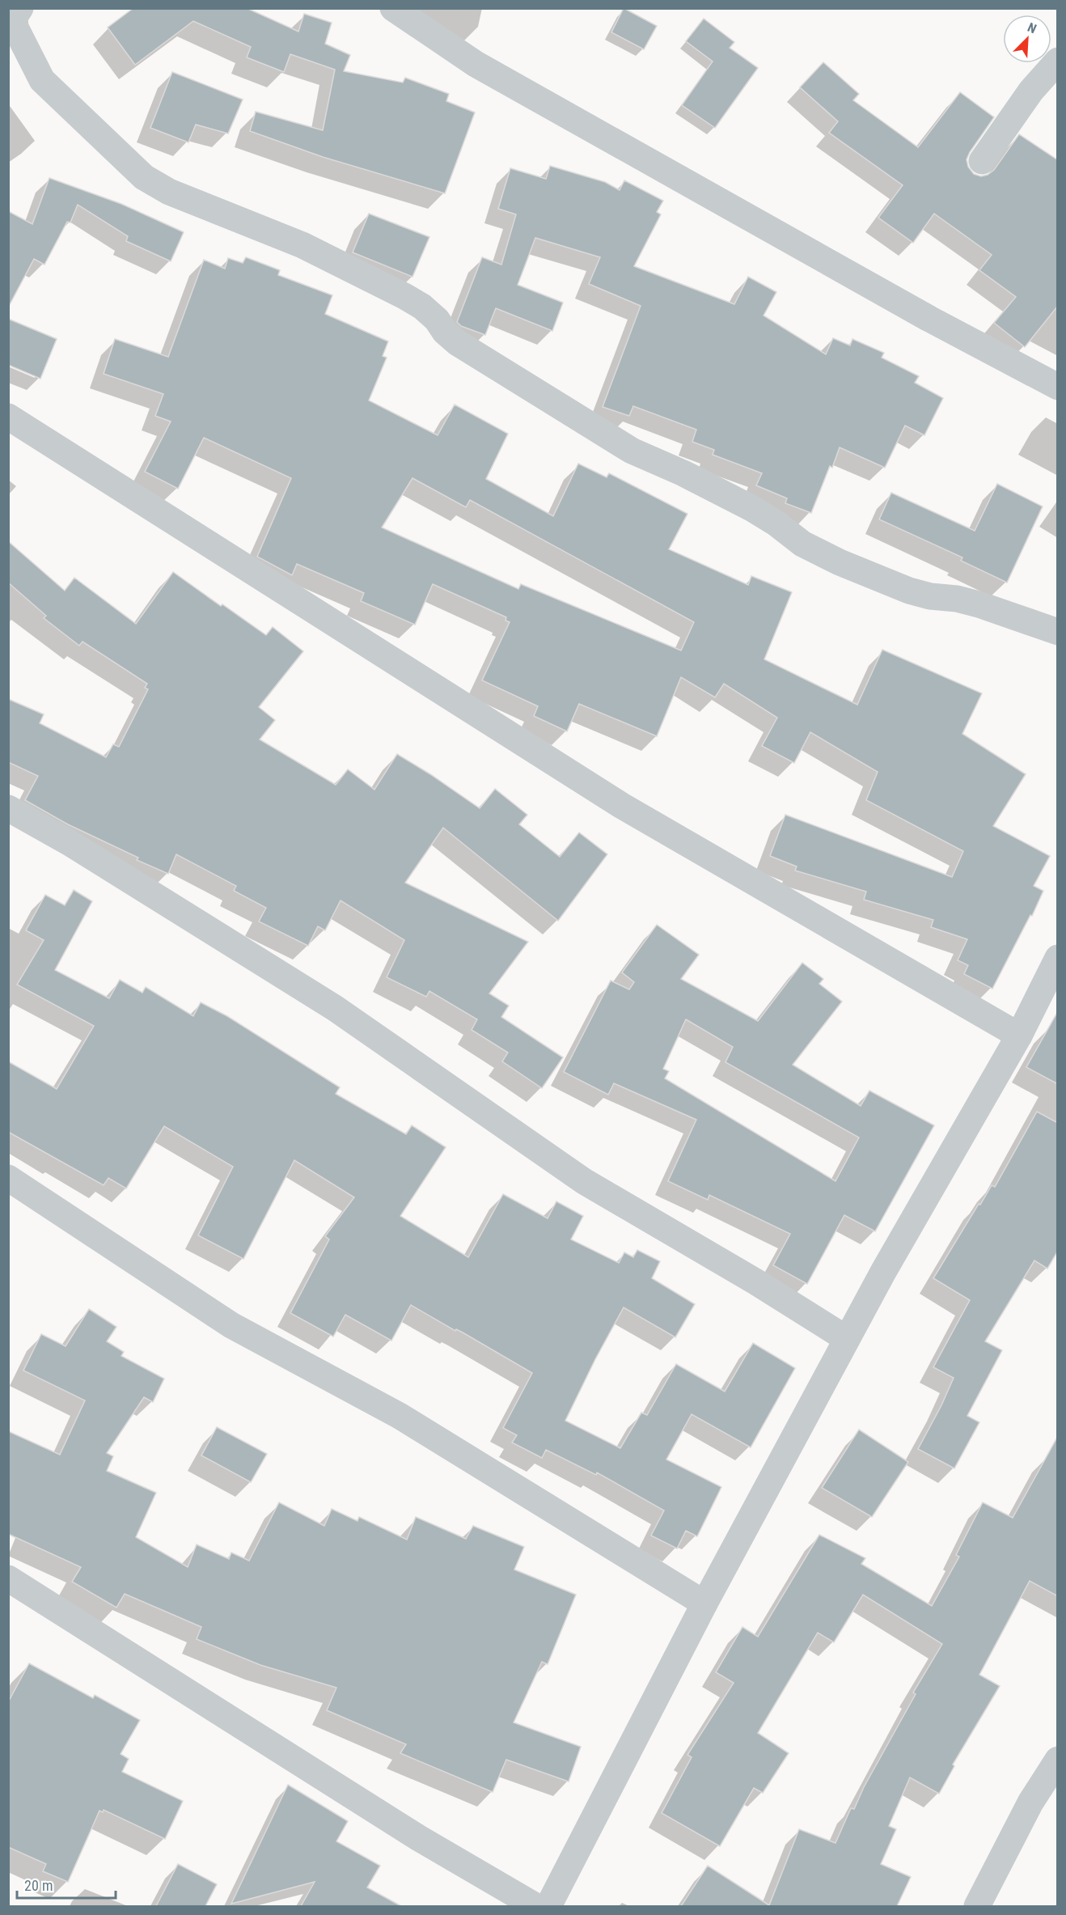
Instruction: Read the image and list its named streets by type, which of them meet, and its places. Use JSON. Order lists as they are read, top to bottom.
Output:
{
  "scale_bar": "20 m",
  "north": "top right"
}
